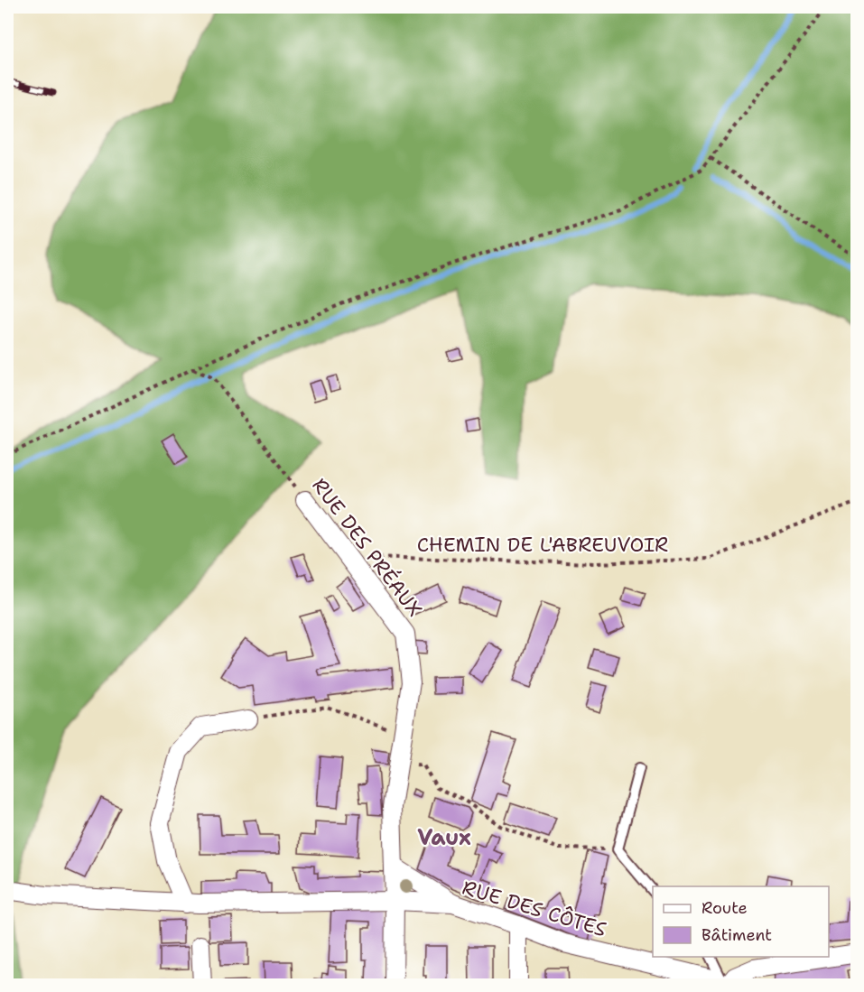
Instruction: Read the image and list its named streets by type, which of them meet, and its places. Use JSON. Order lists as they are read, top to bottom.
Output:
{
  "streets": {
    "street": ["RUE DES PRÉAUX", "RUE DES CÔTES"],
    "path": ["CHEMIN DE L'ABREUVOIR"]
  },
  "crossings": [
    ["CHEMIN DE L'ABREUVOIR", "RUE DES PRÉAUX"],
    ["RUE DES PRÉAUX", "RUE DES CÔTES"]
  ],
  "districts": ["Vaux"],
  "legend": ["Route", "Bâtiment"]
}
